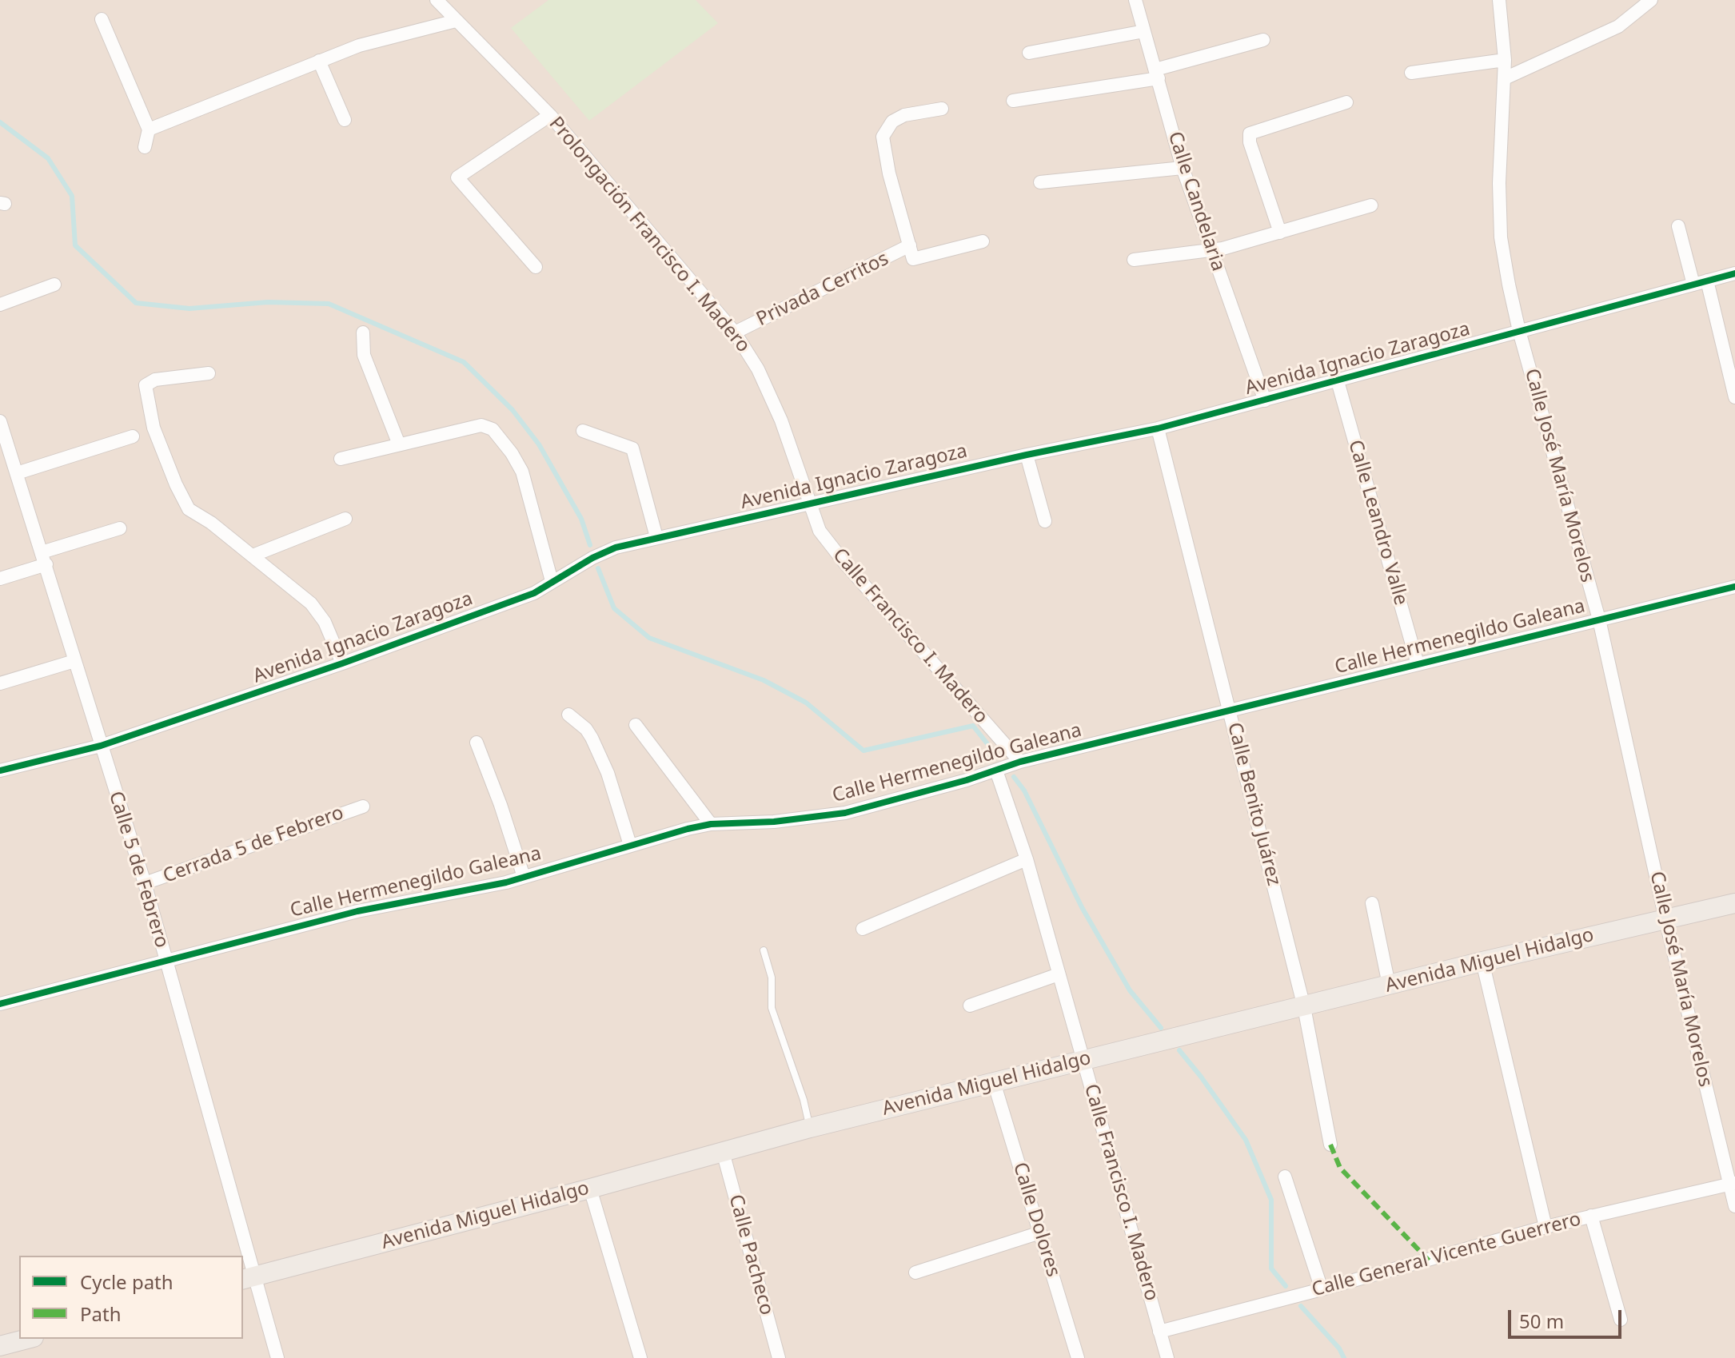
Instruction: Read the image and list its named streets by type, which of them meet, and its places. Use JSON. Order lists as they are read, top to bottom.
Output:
{
  "streets": {
    "main road": ["Avenida Miguel Hidalgo"],
    "street": [
      "Calle Candelaria",
      "Prolongación Francisco I. Madero",
      "Privada Cerritos",
      "Avenida Ignacio Zaragoza",
      "Calle José María Morelos",
      "Calle Leandro Valle",
      "Calle Francisco I. Madero",
      "Calle Hermenegildo Galeana",
      "Calle Benito Juárez",
      "Cerrada 5 de Febrero",
      "Calle 5 de Febrero",
      "Calle Dolores",
      "Calle Pacheco",
      "Calle General Vicente Guerrero"
    ]
  },
  "crossings": [
    ["Calle Candelaria", "Avenida Ignacio Zaragoza"],
    ["Prolongación Francisco I. Madero", "Privada Cerritos"],
    ["Prolongación Francisco I. Madero", "Avenida Ignacio Zaragoza"],
    ["Prolongación Francisco I. Madero", "Calle Francisco I. Madero"],
    ["Avenida Ignacio Zaragoza", "Calle José María Morelos"],
    ["Avenida Ignacio Zaragoza", "Calle Leandro Valle"],
    ["Avenida Ignacio Zaragoza", "Calle Francisco I. Madero"],
    ["Avenida Ignacio Zaragoza", "Calle Benito Juárez"],
    ["Avenida Ignacio Zaragoza", "Calle 5 de Febrero"],
    ["Calle José María Morelos", "Calle Hermenegildo Galeana"],
    ["Calle José María Morelos", "Avenida Miguel Hidalgo"],
    ["Calle José María Morelos", "Calle General Vicente Guerrero"],
    ["Calle Leandro Valle", "Calle Hermenegildo Galeana"],
    ["Calle Francisco I. Madero", "Calle Hermenegildo Galeana"],
    ["Calle Francisco I. Madero", "Avenida Miguel Hidalgo"],
    ["Calle Francisco I. Madero", "Calle General Vicente Guerrero"],
    ["Calle Hermenegildo Galeana", "Calle Benito Juárez"],
    ["Calle Hermenegildo Galeana", "Calle 5 de Febrero"],
    ["Calle Benito Juárez", "Avenida Miguel Hidalgo"],
    ["Cerrada 5 de Febrero", "Calle 5 de Febrero"],
    ["Calle 5 de Febrero", "Avenida Miguel Hidalgo"],
    ["Avenida Miguel Hidalgo", "Calle Dolores"],
    ["Avenida Miguel Hidalgo", "Calle Pacheco"]
  ],
  "legend": ["Cycle path", "Path"],
  "scale_bar": "50 m"
}
